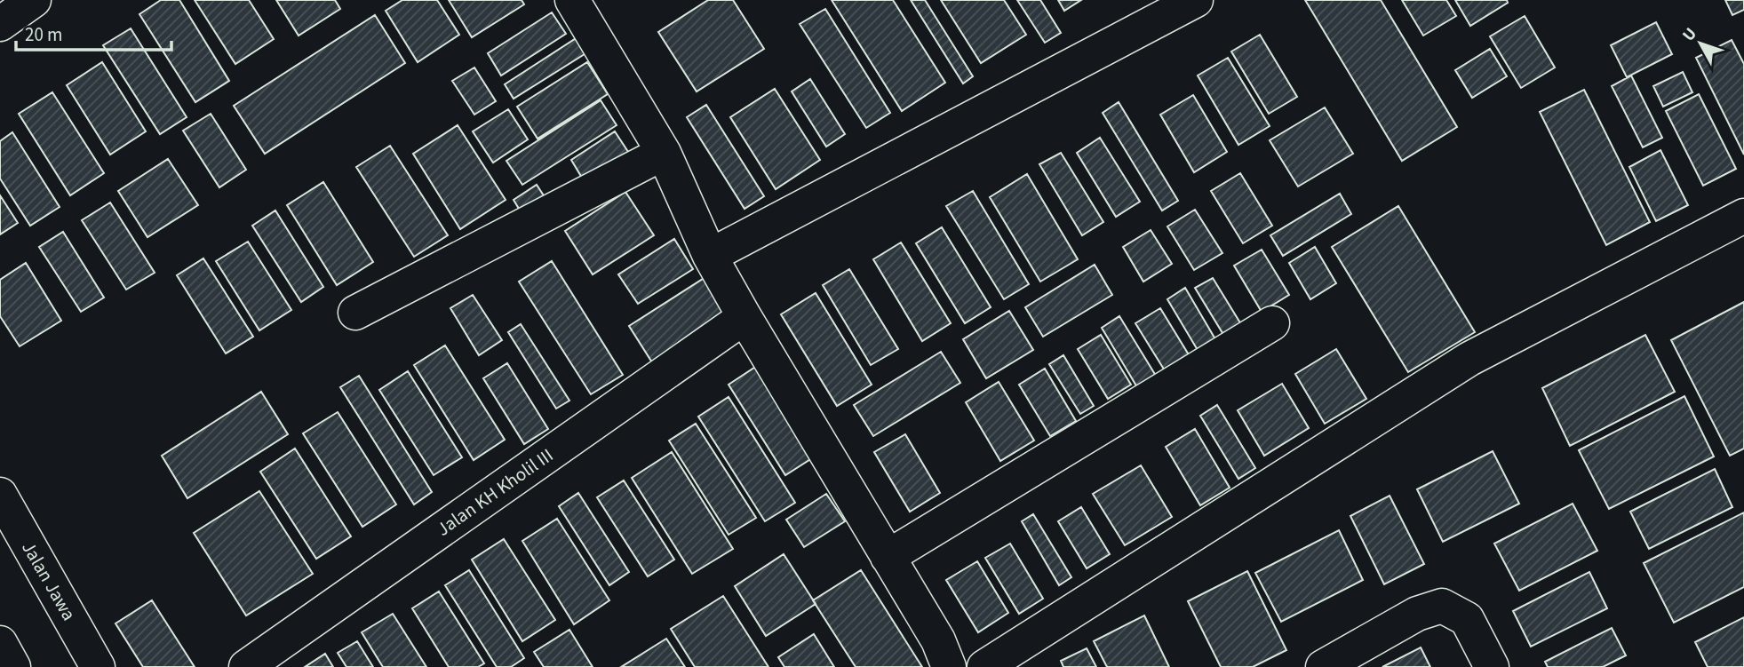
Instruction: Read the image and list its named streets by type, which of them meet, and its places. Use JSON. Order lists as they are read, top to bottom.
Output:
{
  "streets": {
    "street": ["Jalan KH Kholil III", "Jalan Jawa"]
  },
  "scale_bar": "20 m",
  "north": "top left"
}
